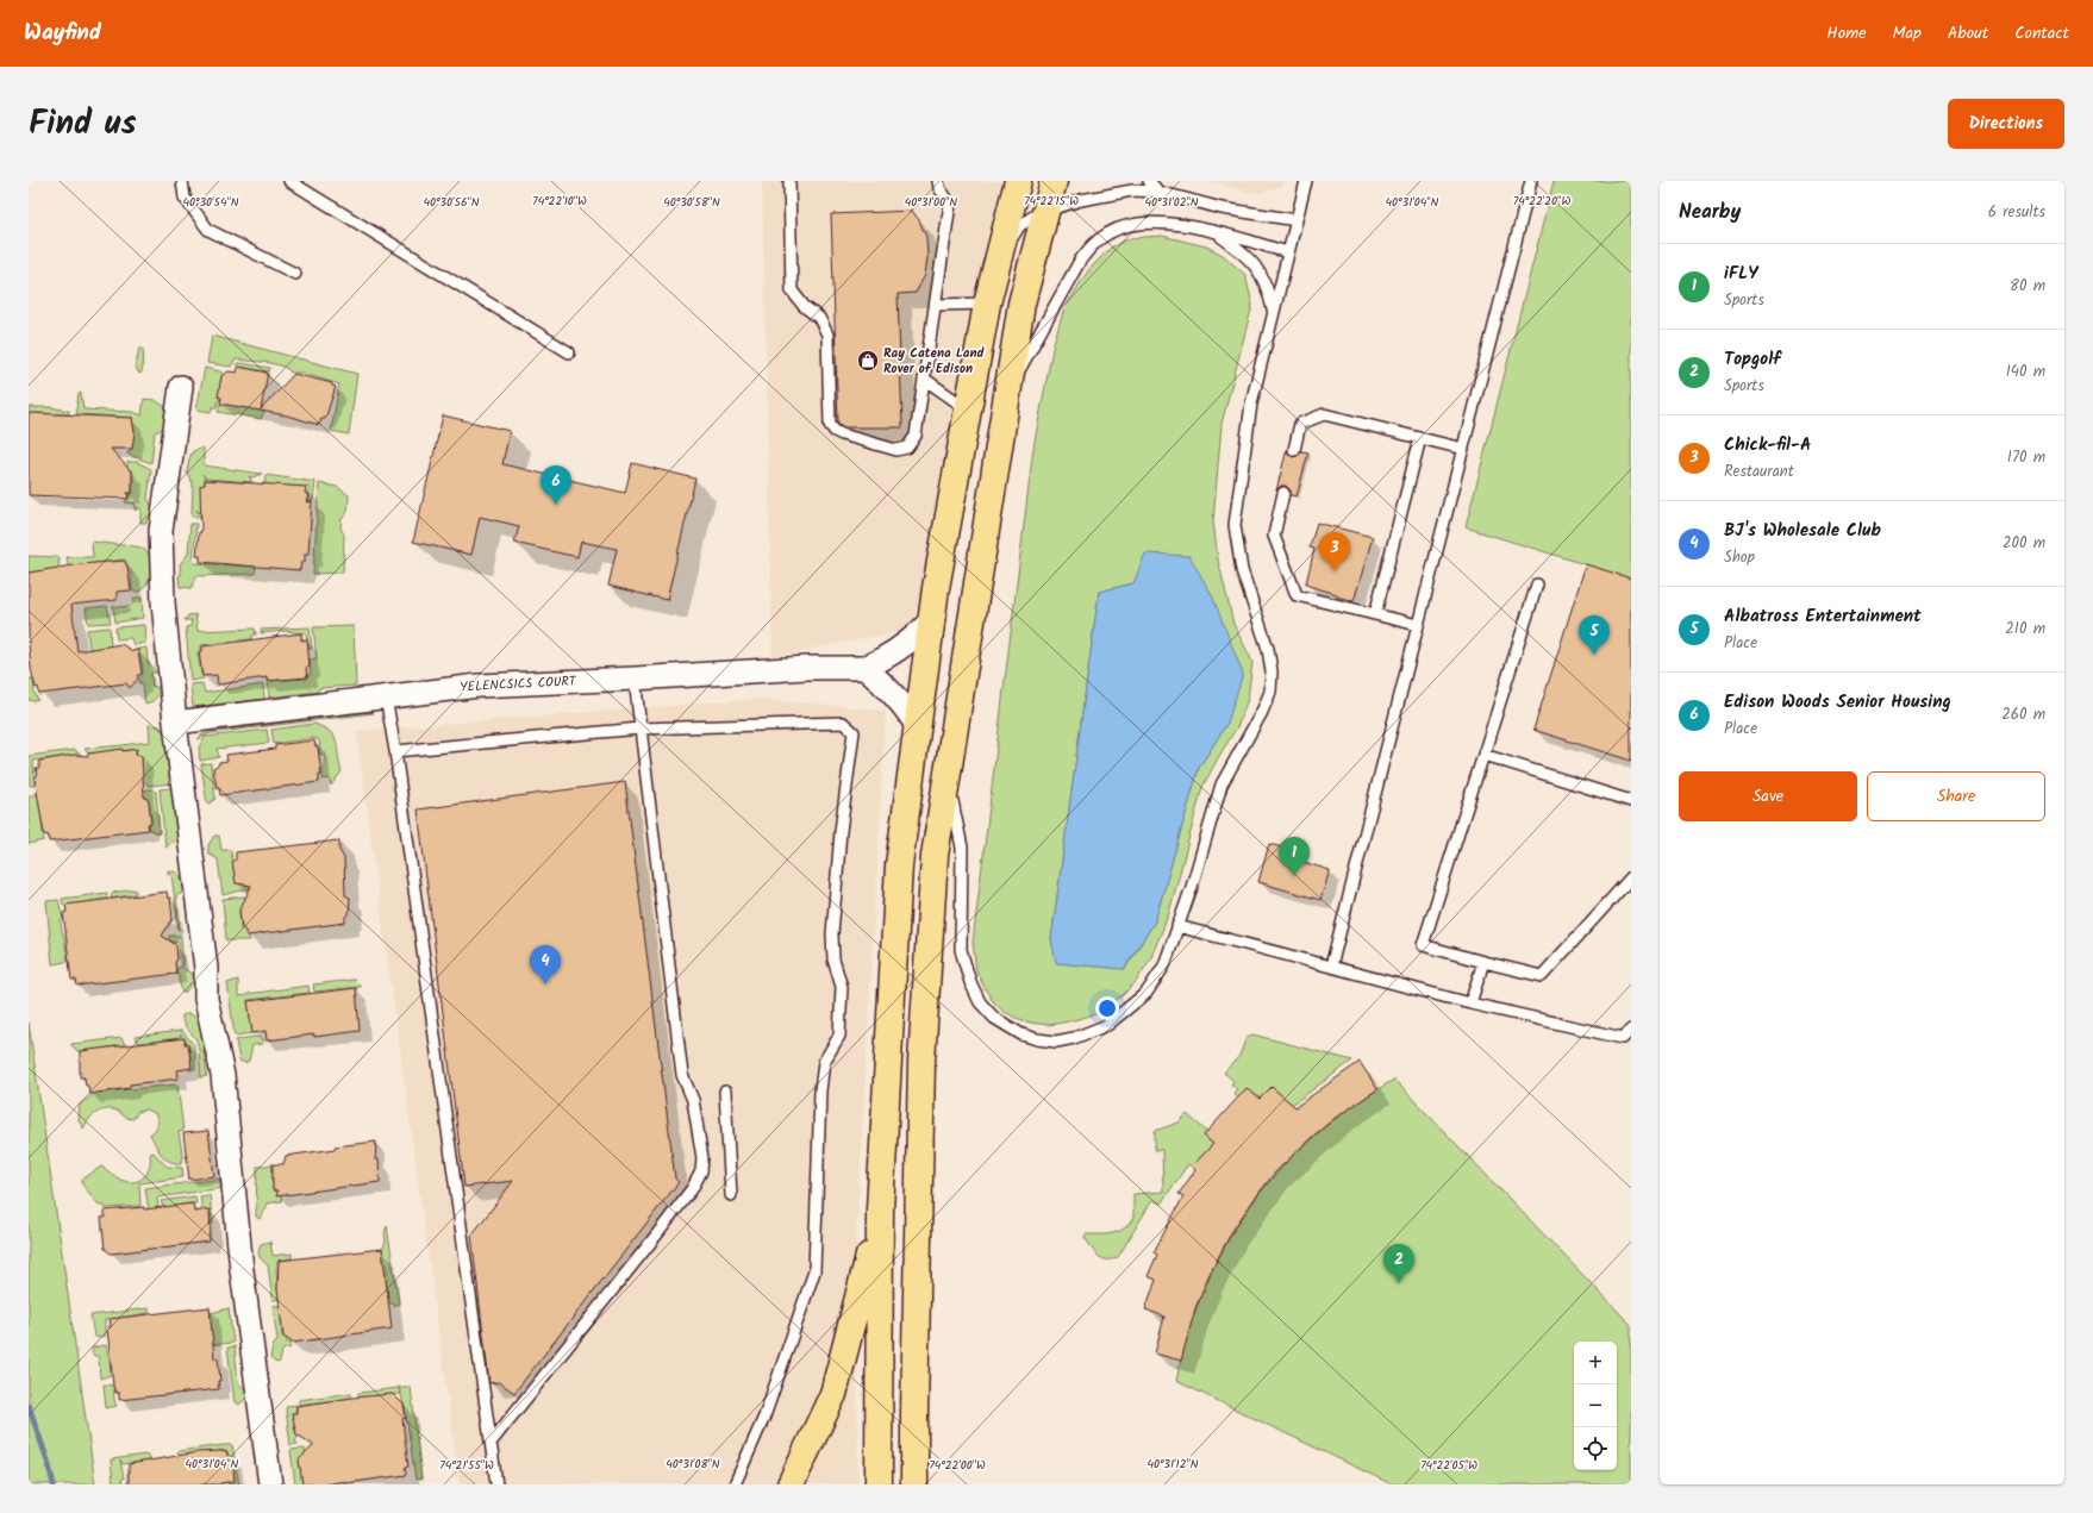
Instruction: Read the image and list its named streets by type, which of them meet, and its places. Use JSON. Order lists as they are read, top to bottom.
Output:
{
  "streets": {
    "street": ["YELENCSICS COURT"]
  },
  "places": {
    "shop": ["Ray Catena Land Rover of Edison"]
  },
  "page": {
    "header": "Wayfind",
    "nav": [
      "Home",
      "Map",
      "About",
      "Contact"
    ],
    "title": "Find us",
    "buttons": [
      "Directions",
      ["Save", "Share"]
    ],
    "heading": ["Nearby", "6 results"],
    "list": [
      {
        "mark": "1",
        "name": "iFLY",
        "note": "Sports",
        "value": "80 m"
      },
      {
        "mark": "2",
        "name": "Topgolf",
        "note": "Sports",
        "value": "140 m"
      },
      {
        "mark": "3",
        "name": "Chick-fil-A",
        "note": "Restaurant",
        "value": "170 m"
      },
      {
        "mark": "4",
        "name": "BJ's Wholesale Club",
        "note": "Shop",
        "value": "200 m"
      },
      {
        "mark": "5",
        "name": "Albatross Entertainment",
        "note": "Place",
        "value": "210 m"
      },
      {
        "mark": "6",
        "name": "Edison Woods Senior Housing",
        "note": "Place",
        "value": "260 m"
      }
    ],
    "pins": [
      "6",
      "3",
      "5",
      "1",
      "4",
      "2"
    ],
    "map_buttons": ["+", "−"]
  },
  "coordinates": [
    "74°22'10\"W",
    "74°22'15\"W",
    "74°22'20\"W",
    "40°31'04\"N",
    "40°30'54\"N",
    "40°30'56\"N",
    "40°30'58\"N",
    "40°31'00\"N",
    "40°31'02\"N",
    "40°31'08\"N",
    "40°31'12\"N",
    "74°21'55\"W",
    "74°22'00\"W",
    "74°22'05\"W"
  ]
}
